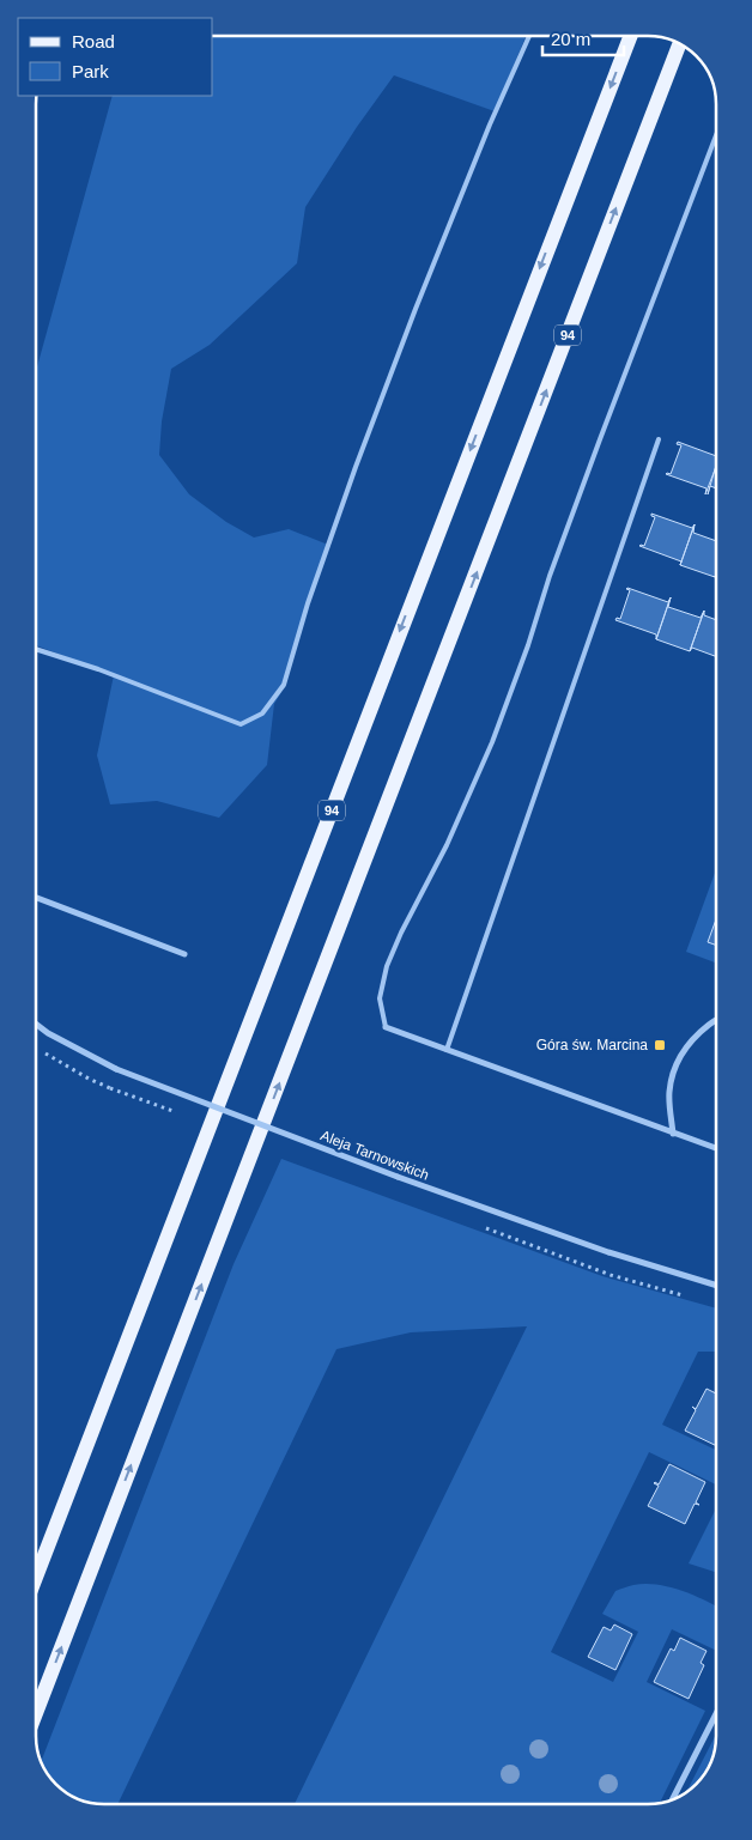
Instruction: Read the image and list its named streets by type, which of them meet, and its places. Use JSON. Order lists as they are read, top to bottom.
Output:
{
  "streets": {
    "main road": ["94"],
    "street": ["Aleja Tarnowskich"]
  },
  "places": {
    "transit": ["Góra św. Marcina"]
  },
  "legend": ["Road", "Park"],
  "scale_bar": "20 m"
}
